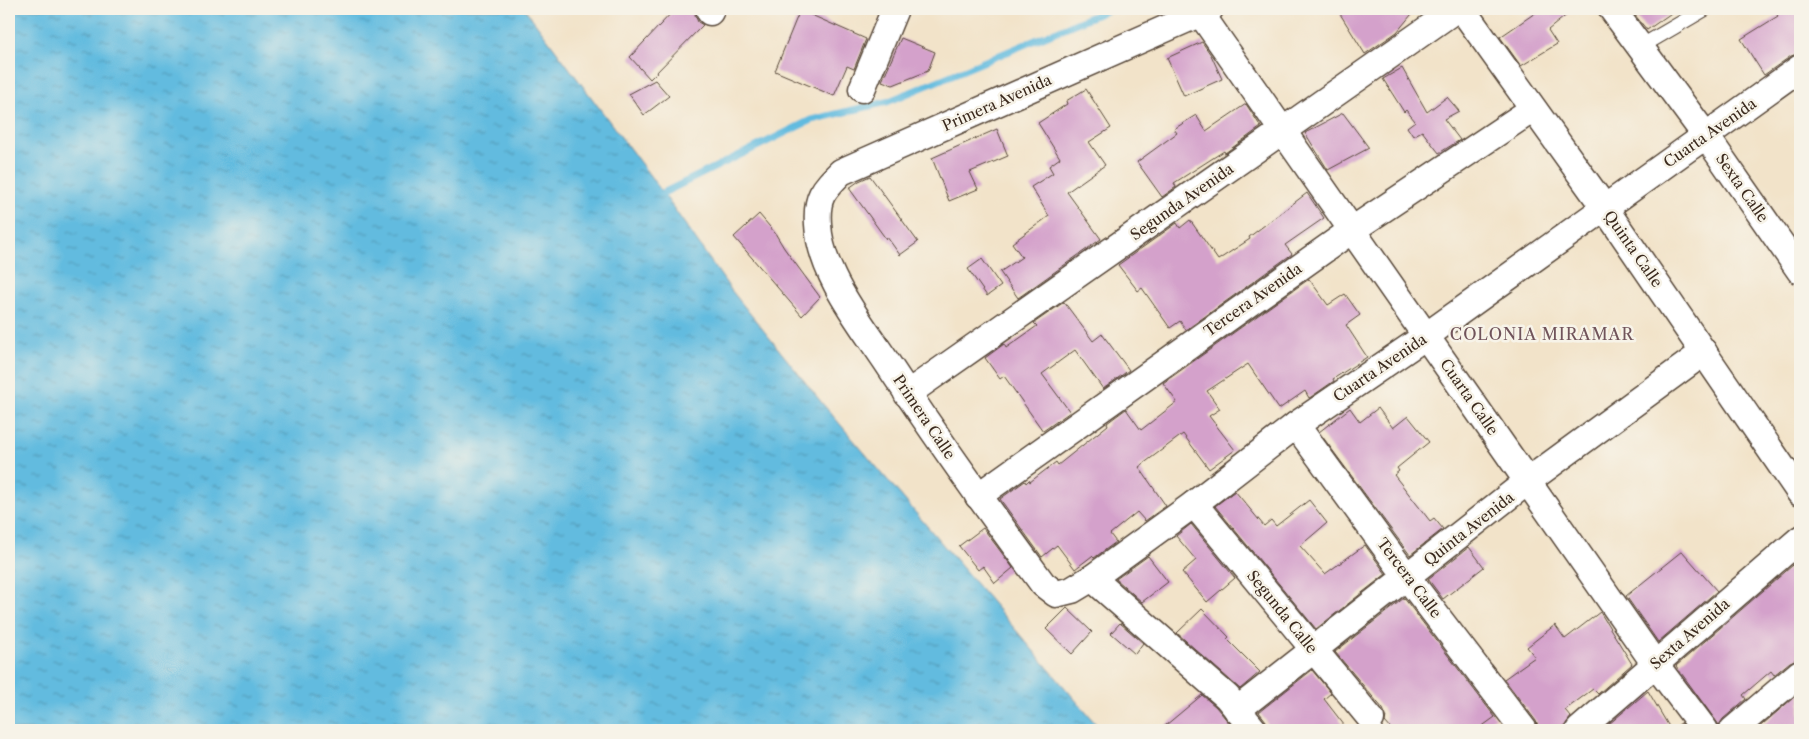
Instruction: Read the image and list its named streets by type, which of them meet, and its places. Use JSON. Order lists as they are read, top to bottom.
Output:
{
  "streets": {
    "street": [
      "Primera Avenida",
      "Cuarta Avenida",
      "Sexta Calle",
      "Segunda Avenida",
      "Quinta Calle",
      "Tercera Avenida",
      "Cuarta Calle",
      "Primera Calle",
      "Quinta Avenida",
      "Tercera Calle",
      "Segunda Calle",
      "Sexta Avenida"
    ]
  },
  "crossings": [
    ["Primera Avenida", "Cuarta Calle"],
    ["Primera Avenida", "Primera Calle"],
    ["Cuarta Avenida", "Sexta Calle"],
    ["Cuarta Avenida", "Quinta Calle"],
    ["Cuarta Avenida", "Cuarta Calle"],
    ["Cuarta Avenida", "Primera Calle"],
    ["Cuarta Avenida", "Tercera Calle"],
    ["Cuarta Avenida", "Segunda Calle"],
    ["Segunda Avenida", "Cuarta Calle"],
    ["Segunda Avenida", "Primera Calle"],
    ["Quinta Calle", "Tercera Avenida"],
    ["Quinta Calle", "Quinta Avenida"],
    ["Tercera Avenida", "Cuarta Calle"],
    ["Tercera Avenida", "Primera Calle"],
    ["Cuarta Calle", "Quinta Avenida"],
    ["Cuarta Calle", "Sexta Avenida"],
    ["Quinta Avenida", "Tercera Calle"],
    ["Quinta Avenida", "Segunda Calle"]
  ],
  "districts": ["COLONIA MIRAMAR"]
}
